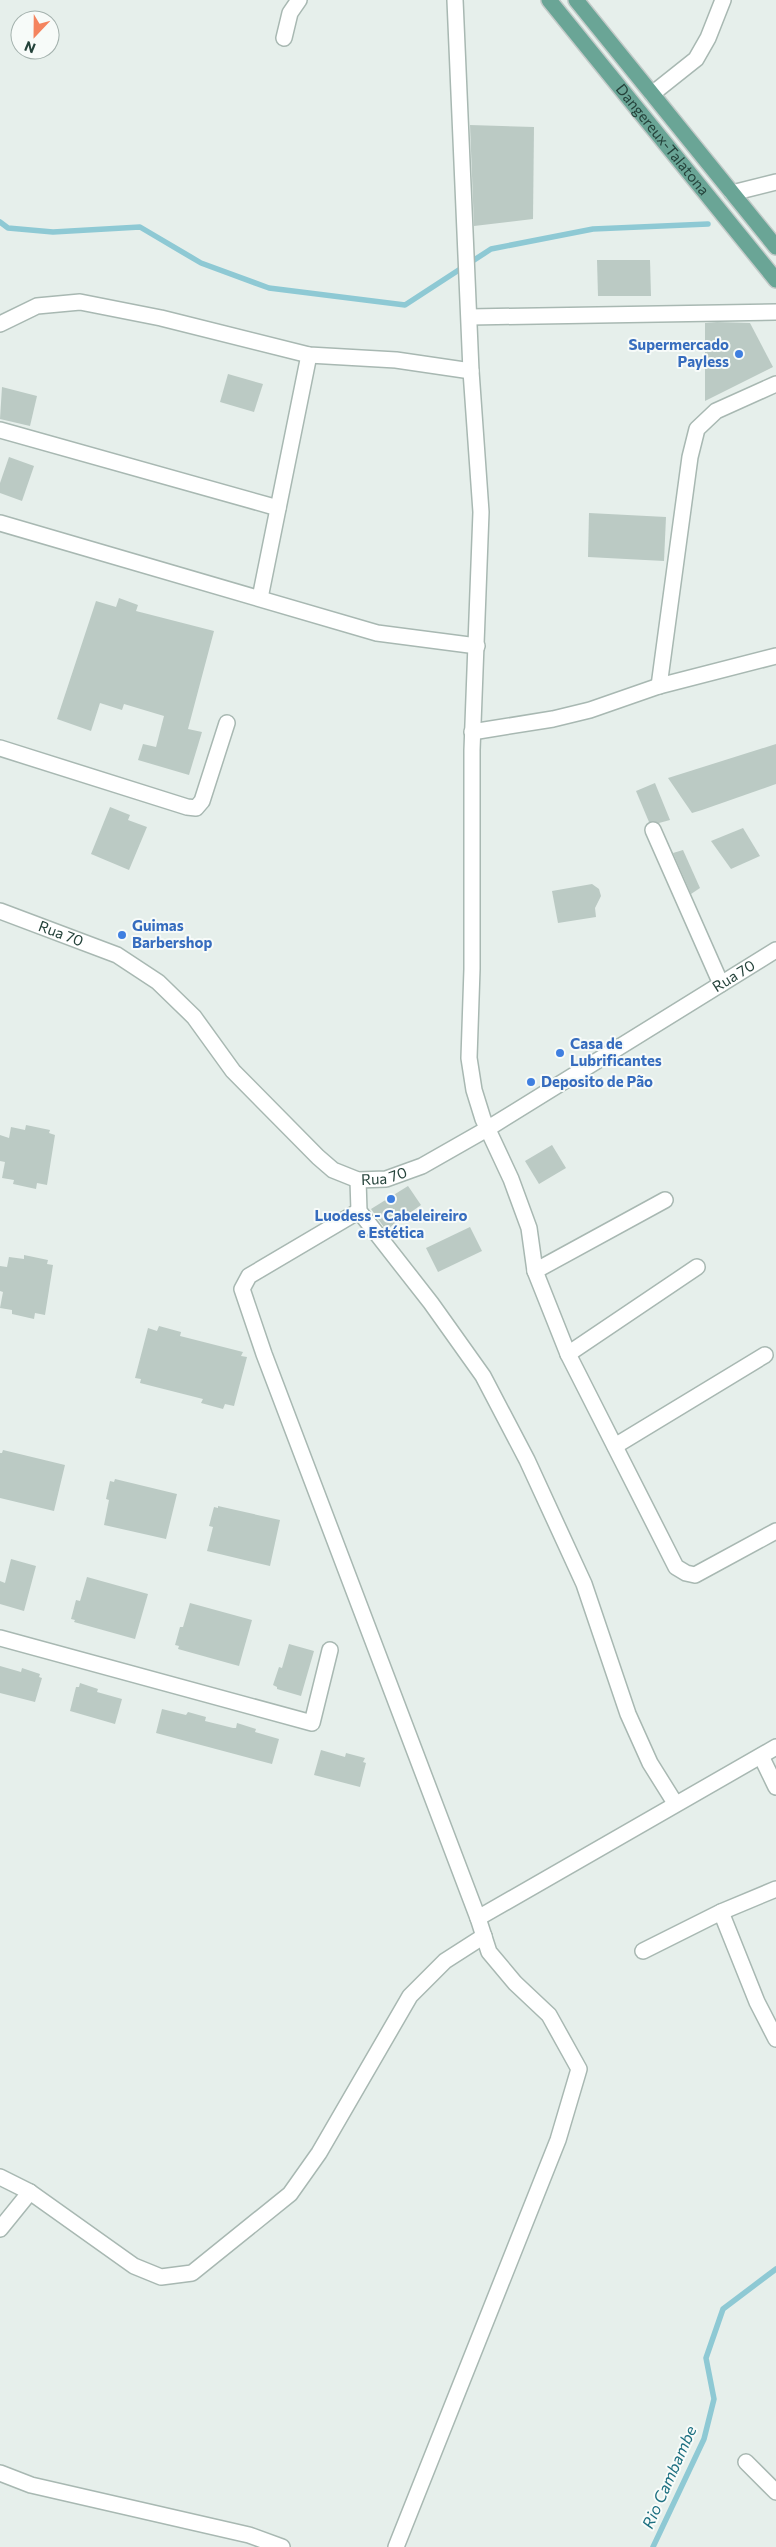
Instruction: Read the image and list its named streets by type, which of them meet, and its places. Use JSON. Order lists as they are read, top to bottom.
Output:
{
  "streets": {
    "main road": ["Dangereux-Talatona"],
    "street": ["Rua 70"]
  },
  "water": ["Rio Cambambe"],
  "places": [
    "Supermercado Payless",
    "Guimas Barbershop",
    "Casa de Lubrificantes",
    "Deposito de Pão",
    "Luodess - Cabeleireiro e Estética"
  ],
  "north": "bottom"
}
